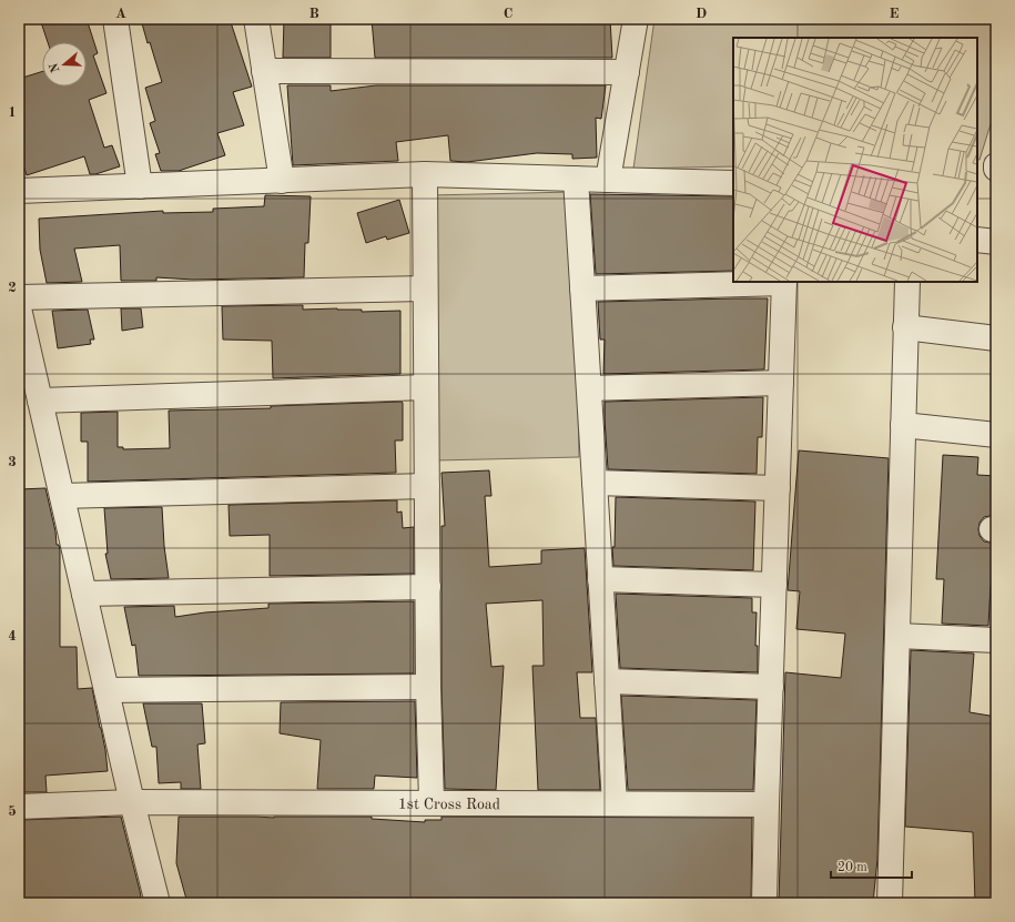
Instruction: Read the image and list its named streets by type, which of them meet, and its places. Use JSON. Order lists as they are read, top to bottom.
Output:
{
  "streets": {
    "street": ["1st Cross Road"]
  },
  "scale_bar": "20 m",
  "north": "left",
  "grid": {
    "columns": [
      "A",
      "B",
      "C",
      "D",
      "E"
    ],
    "rows": [
      "1",
      "2",
      "3",
      "4",
      "5"
    ]
  }
}
